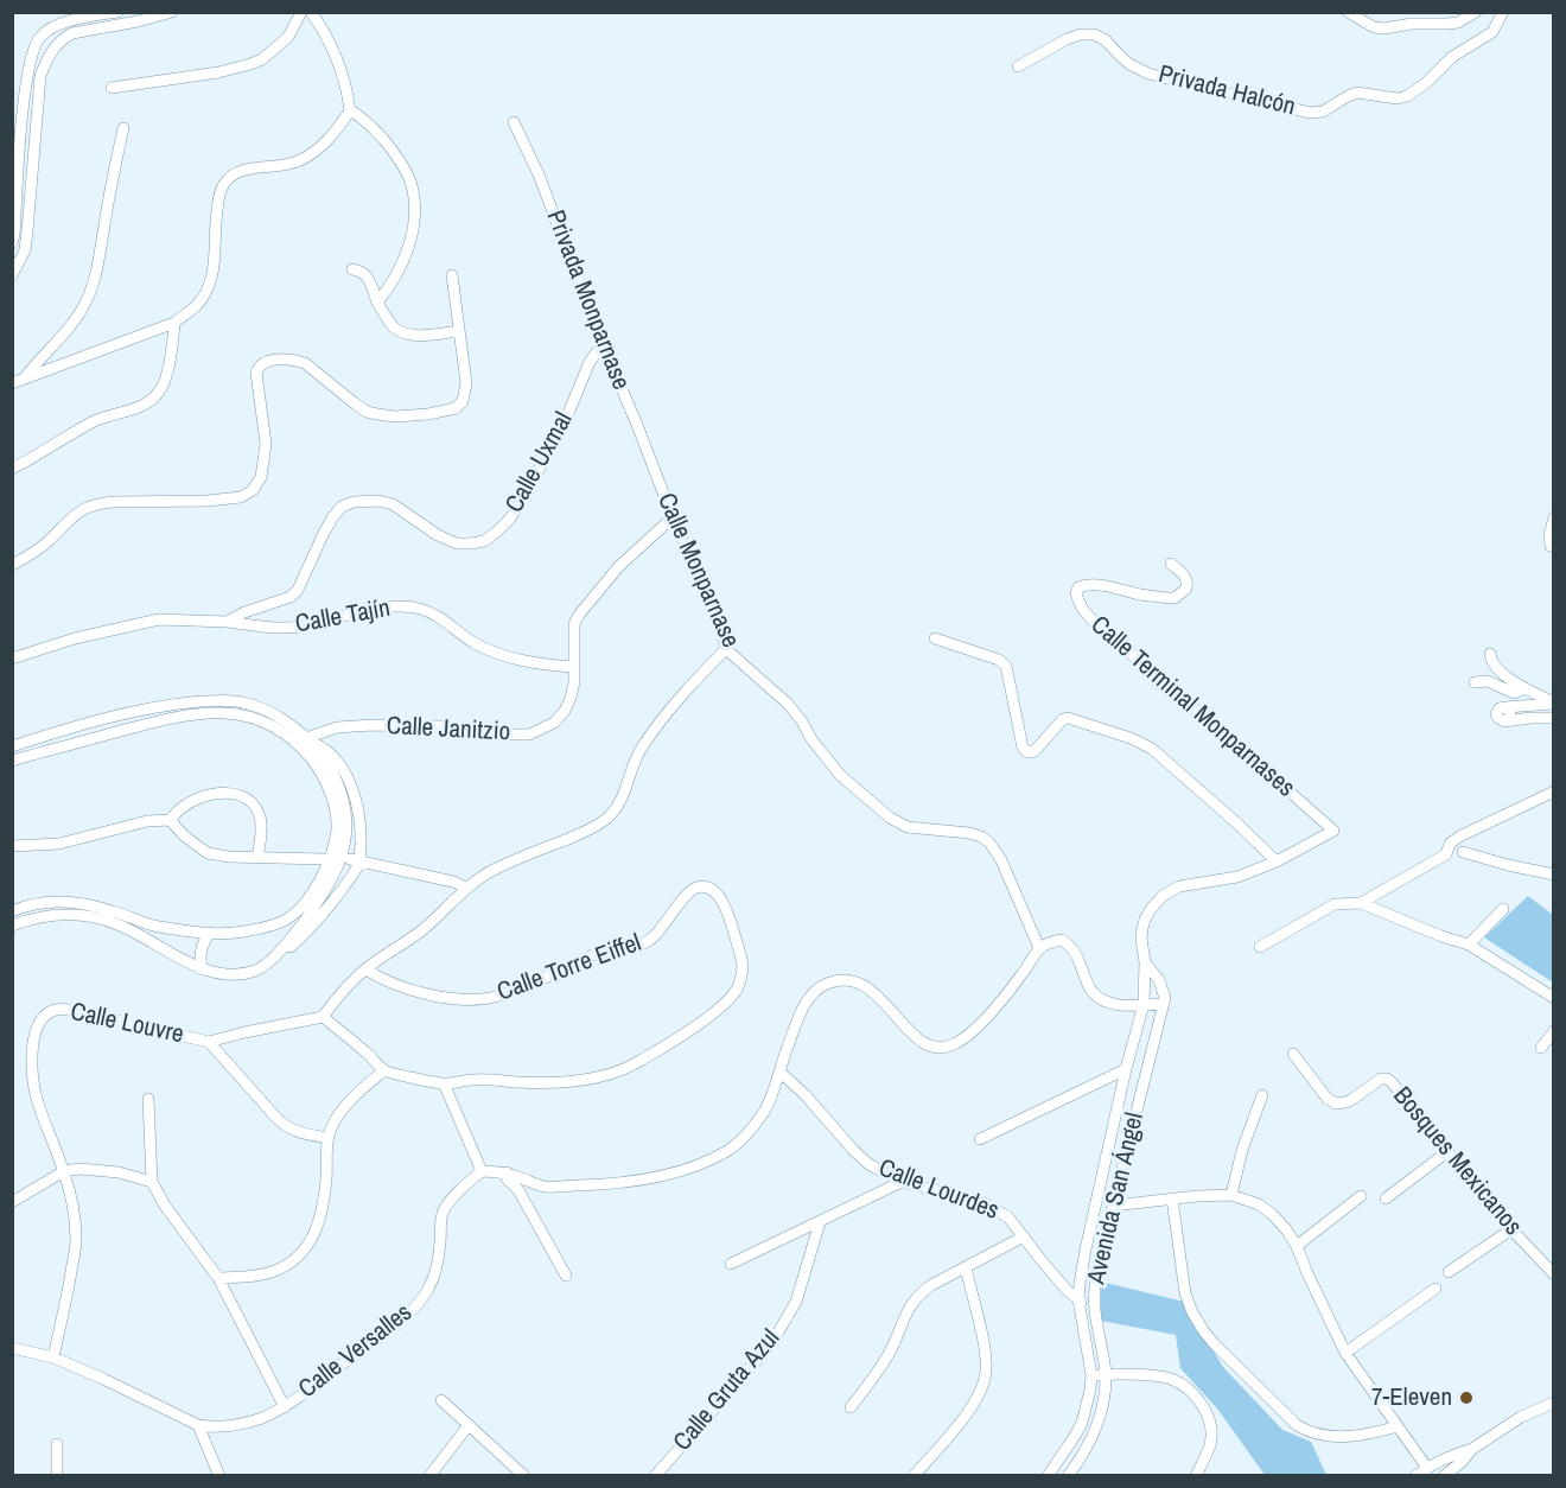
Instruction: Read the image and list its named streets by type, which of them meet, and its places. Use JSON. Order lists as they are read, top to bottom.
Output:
{
  "streets": {
    "street": [
      "Privada Halcón",
      "Privada Monparnase",
      "Calle Uxmal",
      "Calle Monparnase",
      "Calle Tajín",
      "Calle Terminal Monparnases",
      "Calle Janitzio",
      "Calle Torre Eiffel",
      "Calle Louvre",
      "Bosques Mexicanos",
      "Calle Lourdes",
      "Avenida San Ángel",
      "Calle Versalles",
      "Calle Gruta Azul"
    ]
  },
  "crossings": [
    ["Privada Monparnase", "Calle Uxmal"],
    ["Privada Monparnase", "Calle Monparnase"],
    ["Calle Uxmal", "Calle Tajín"],
    ["Calle Monparnase", "Calle Janitzio"],
    ["Calle Tajín", "Calle Janitzio"],
    ["Calle Terminal Monparnases", "Avenida San Ángel"],
    ["Calle Louvre", "Calle Versalles"],
    ["Calle Lourdes", "Avenida San Ángel"]
  ],
  "places": ["7-Eleven"]
}
